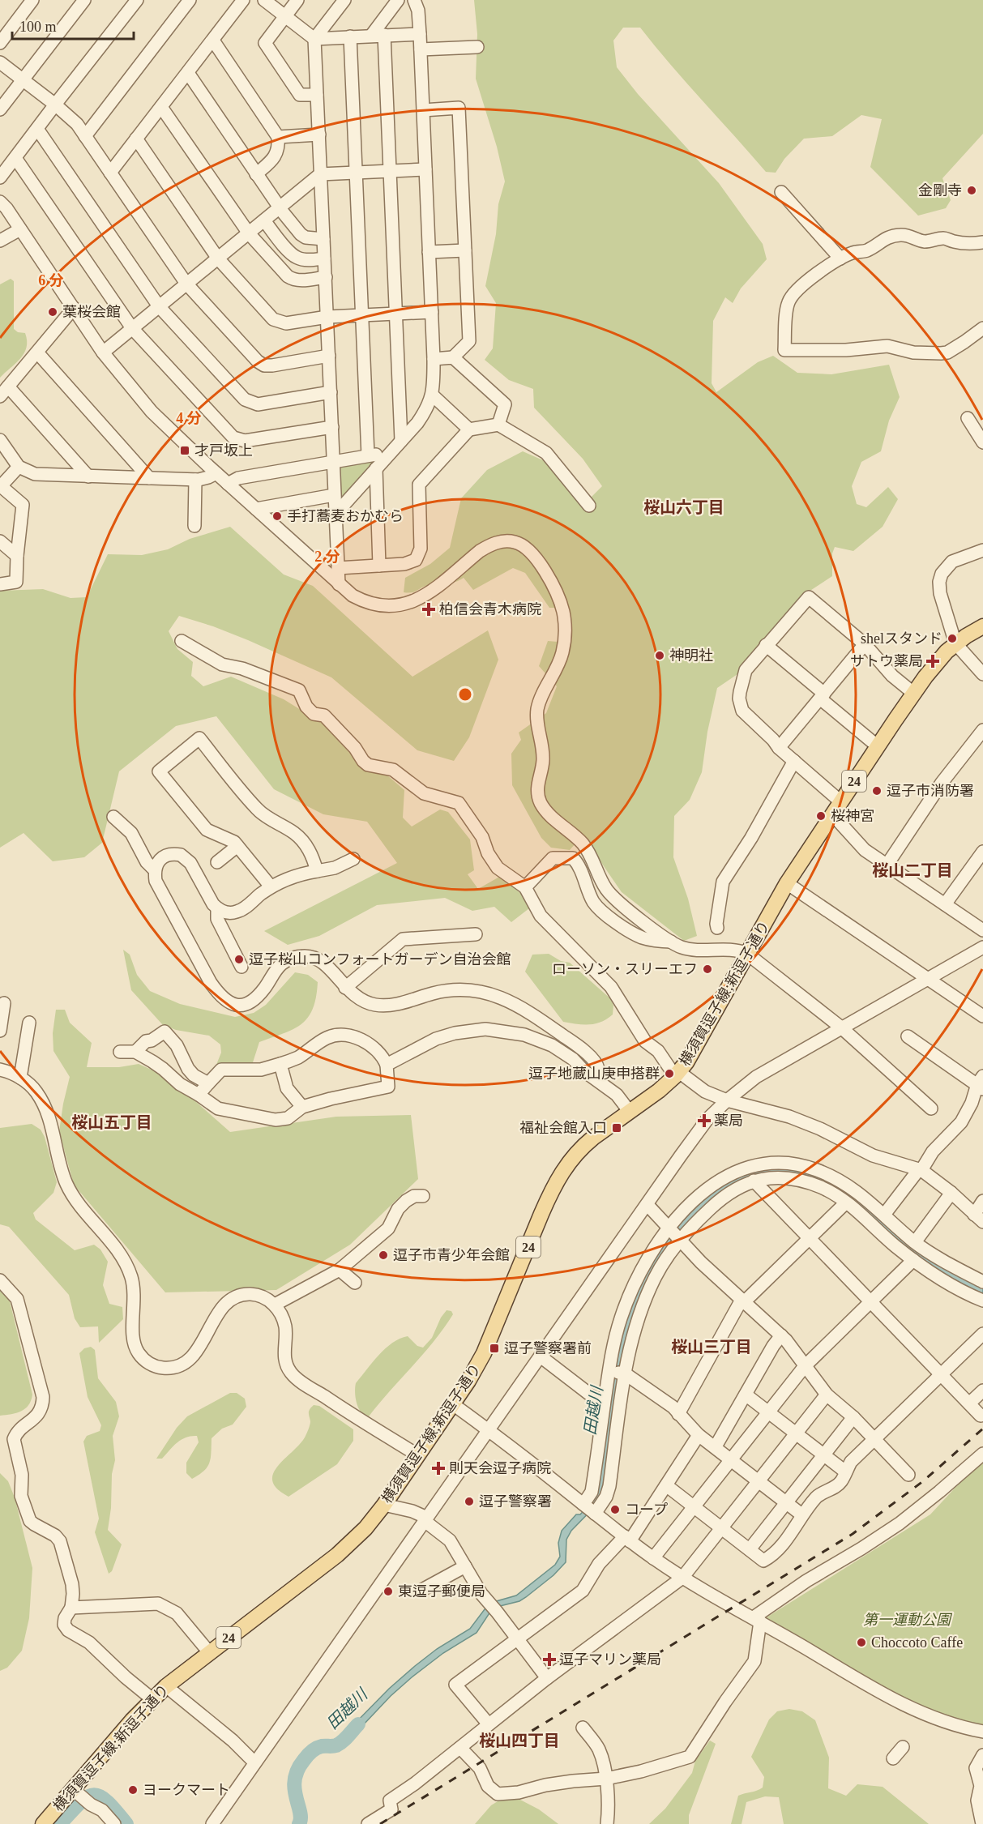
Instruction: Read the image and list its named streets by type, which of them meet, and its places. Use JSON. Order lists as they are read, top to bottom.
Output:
{
  "streets": {
    "main road": ["24", "横須賀逗子線;新逗子通り"]
  },
  "districts": [
    "桜山六丁目",
    "桜山二丁目",
    "桜山五丁目",
    "桜山三丁目",
    "桜山四丁目"
  ],
  "water": ["田越川"],
  "parks": ["第一運動公園"],
  "places": {
    "other": [
      "金剛寺",
      "葉桜会館",
      "手打蕎麦おかむら",
      "shelスタンド",
      "神明社",
      "逗子市消防署",
      "桜神宮",
      "逗子桜山コンフォートガーデン自治会館",
      "ローソン・スリーエフ",
      "逗子地蔵山庚申搭群",
      "逗子市青少年会館",
      "逗子警察署",
      "コープ",
      "東逗子郵便局",
      "Choccoto Caffe",
      "ヨークマート"
    ],
    "transit": ["才戸坂上", "福祉会館入口", "逗子警察署前"],
    "health": [
      "柏信会青木病院",
      "サトウ薬局",
      "薬局",
      "則天会逗子病院",
      "逗子マリン薬局"
    ]
  },
  "scale_bar": "100 m",
  "rings": ["6 分", "4 分", "2 分"]
}
